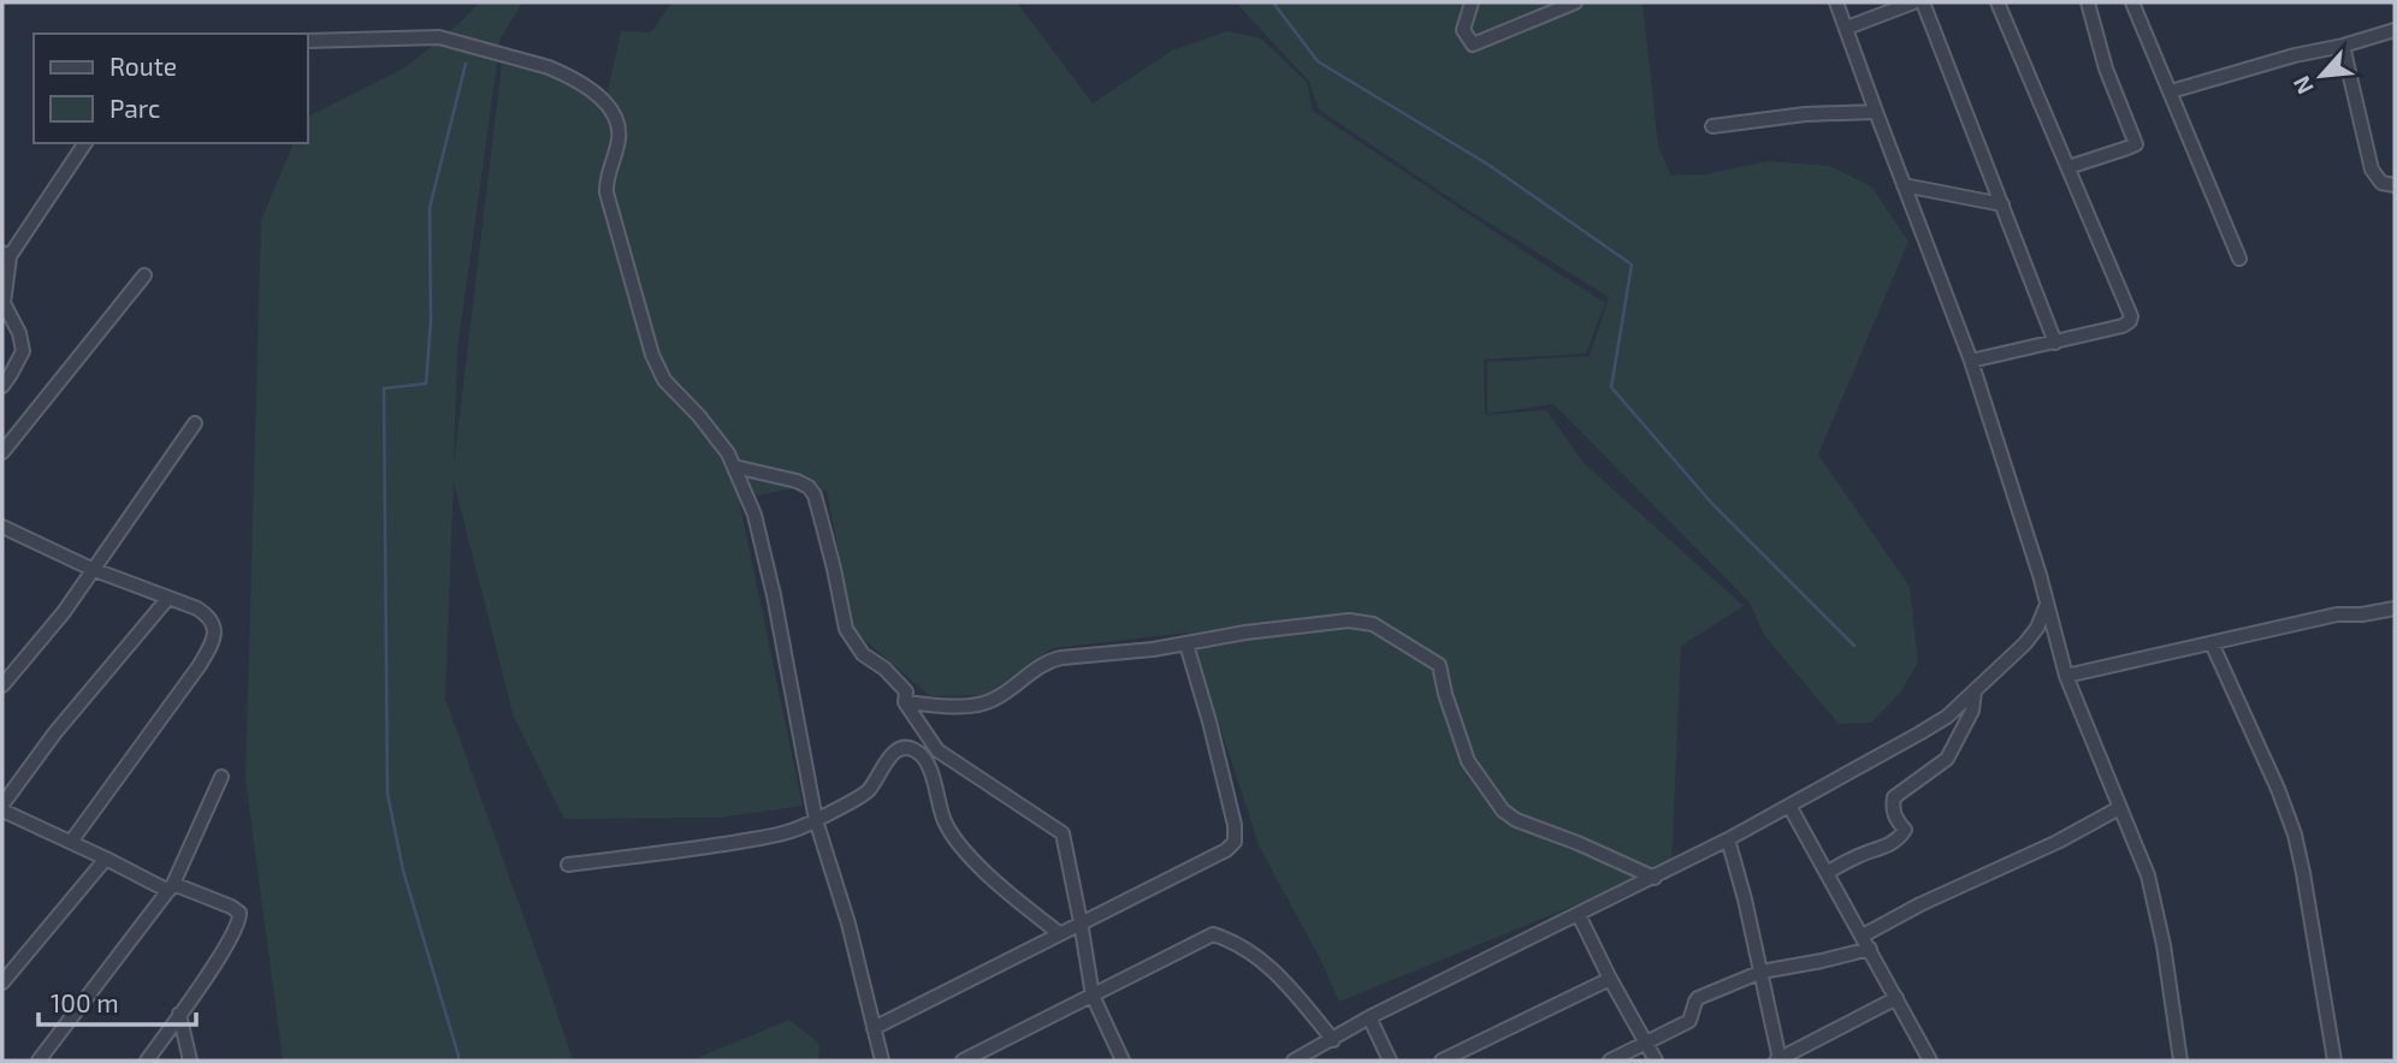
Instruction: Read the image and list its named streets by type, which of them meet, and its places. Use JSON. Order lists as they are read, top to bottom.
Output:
{
  "legend": ["Route", "Parc"],
  "scale_bar": "100 m",
  "north": "bottom left"
}
